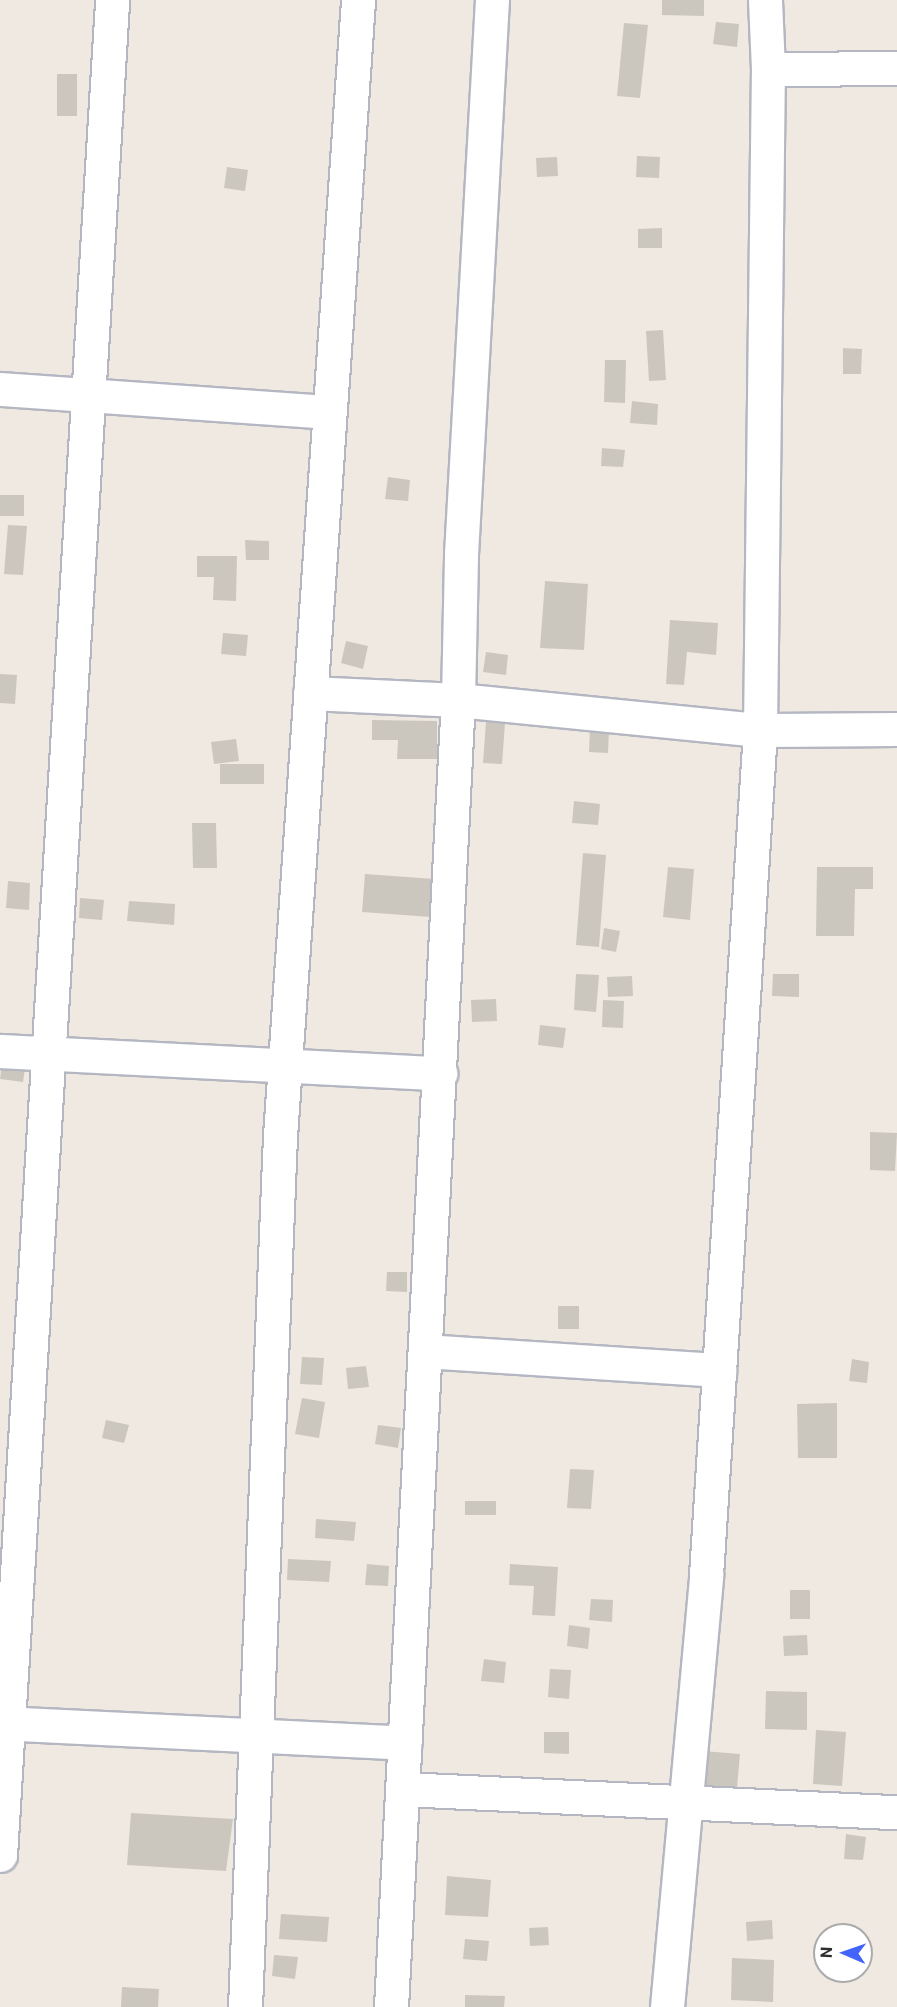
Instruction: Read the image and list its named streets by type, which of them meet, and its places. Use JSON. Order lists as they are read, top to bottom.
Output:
{
  "north": "left"
}
